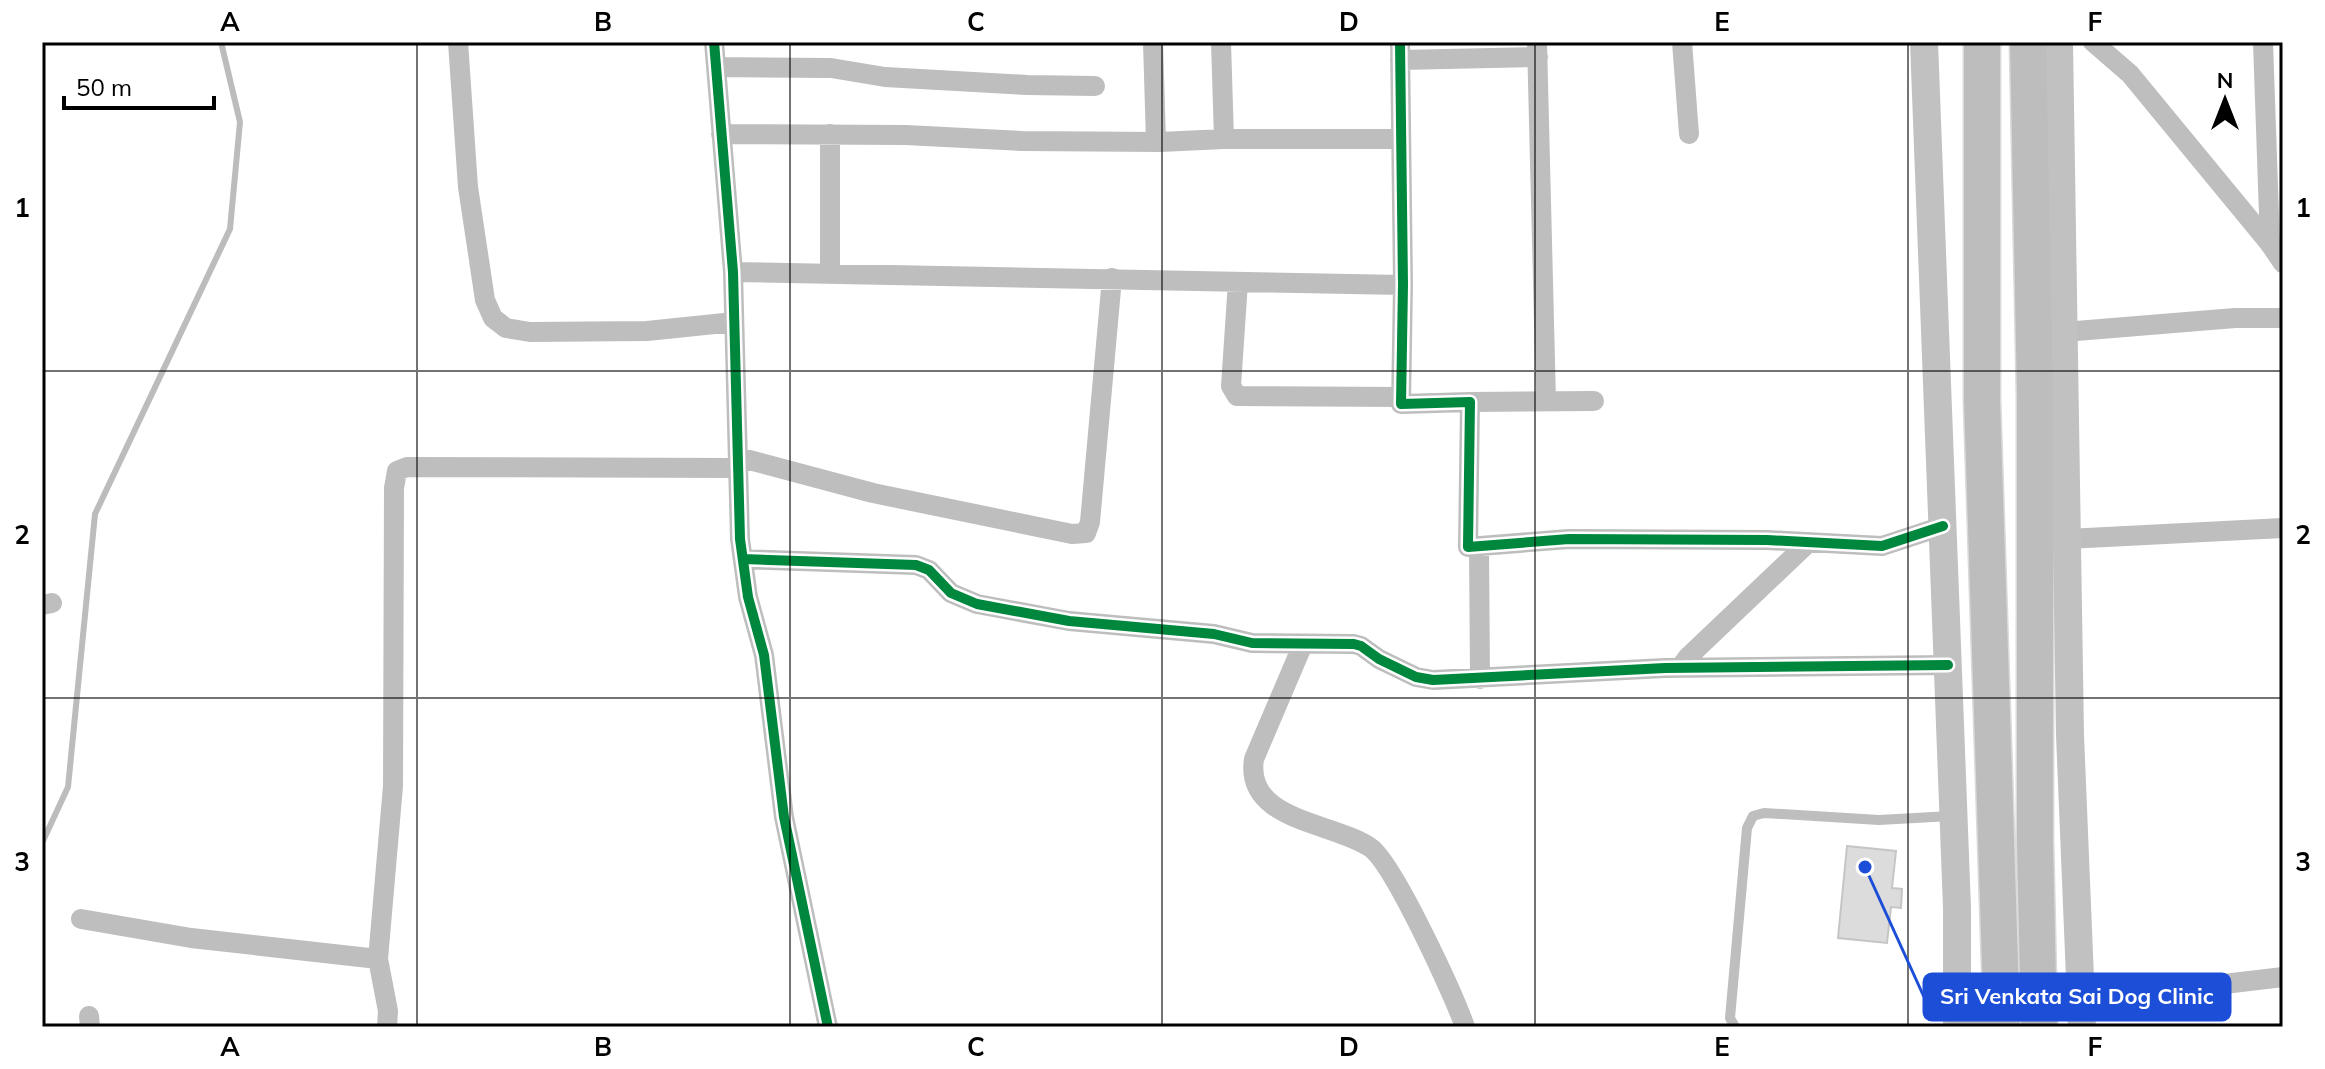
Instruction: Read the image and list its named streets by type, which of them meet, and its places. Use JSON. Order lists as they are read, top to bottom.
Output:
{
  "places": ["Sri Venkata Sai Dog Clinic"],
  "scale_bar": "50 m",
  "north": "top",
  "grid": {
    "columns": [
      "A",
      "B",
      "C",
      "D",
      "E",
      "F"
    ],
    "rows": ["1", "2", "3"]
  }
}
